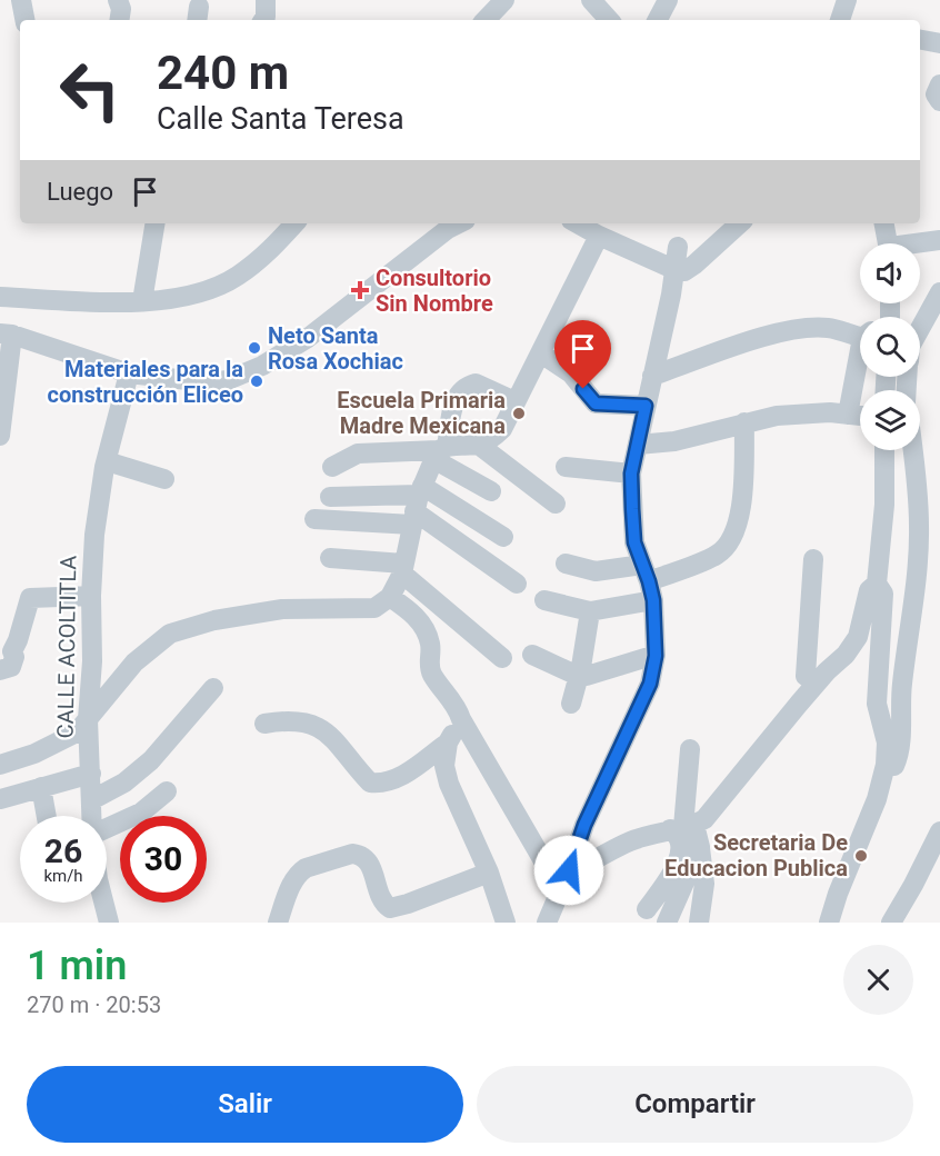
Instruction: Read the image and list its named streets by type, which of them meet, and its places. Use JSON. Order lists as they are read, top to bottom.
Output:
{
  "streets": {
    "street": ["CALLE ACOLTITLA"]
  },
  "places": {
    "health": ["Consultorio Sin Nombre"],
    "other": [
      "Neto Santa Rosa Xochiac",
      "Materiales para la construcción Eliceo",
      "Escuela Primaria Madre Mexicana",
      "Secretaria De Educacion Publica"
    ]
  },
  "page": {
    "turn": ["240 m", "Calle Santa Teresa"],
    "then": "Luego",
    "speed": "26 km/h",
    "limit": "30",
    "heading": ["1 min", "270 m · 20:53"],
    "buttons": ["Salir", "Compartir"]
  }
}
